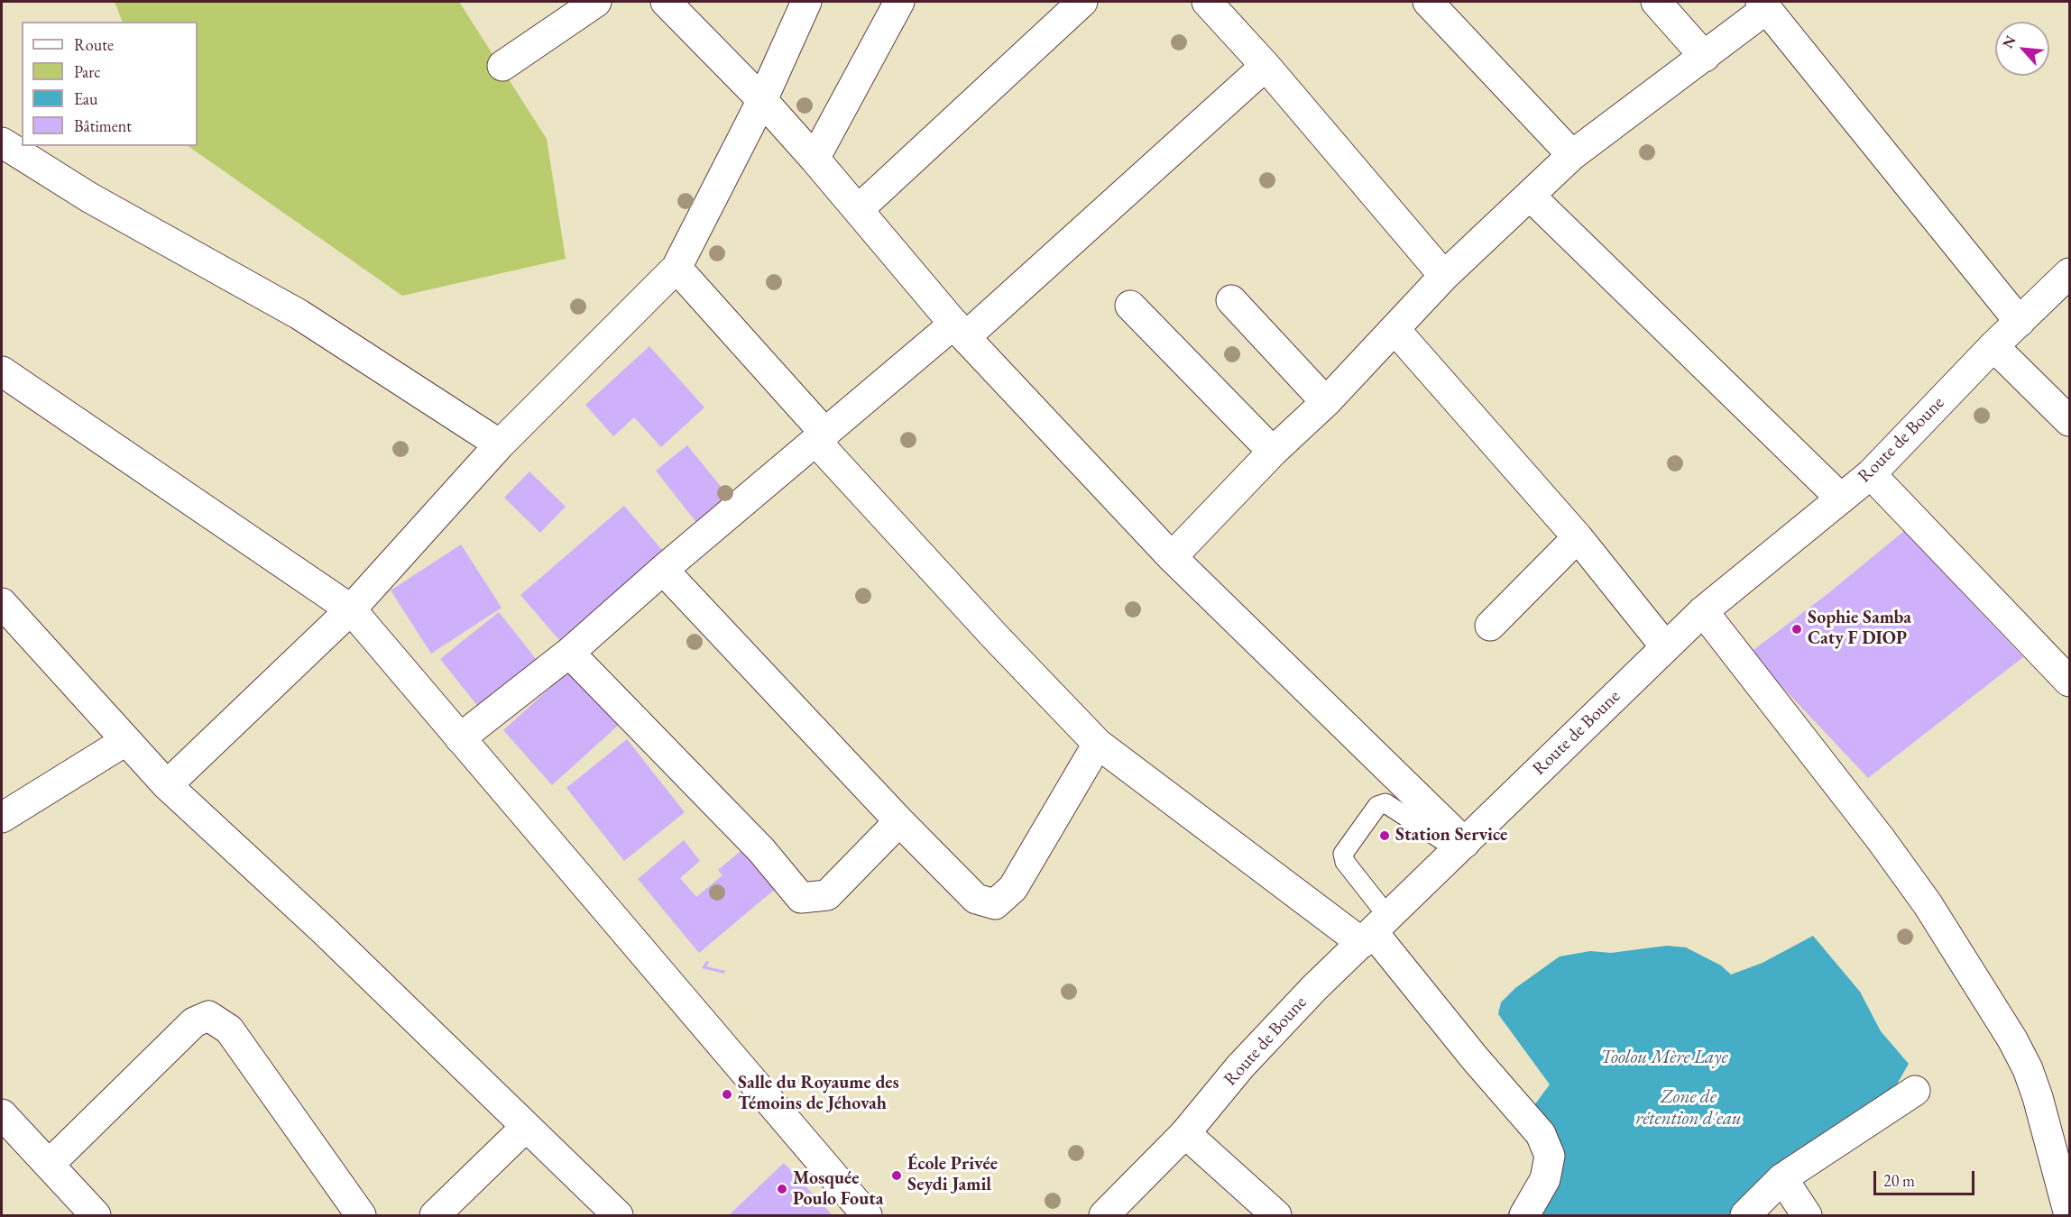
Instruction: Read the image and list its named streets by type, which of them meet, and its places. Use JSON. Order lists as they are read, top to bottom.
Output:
{
  "streets": {
    "street": ["Route de Boune"]
  },
  "water": ["Toolou Mère Laye", "Zone de rétention d'eau"],
  "places": [
    "Sophie Samba Caty F DIOP",
    "Station Service",
    "Salle du Royaume des Témoins de Jéhovah",
    "École Privée Seydi Jamil",
    "Mosquée Poulo Fouta"
  ],
  "legend": [
    "Route",
    "Parc",
    "Eau",
    "Bâtiment"
  ],
  "scale_bar": "20 m",
  "north": "top left"
}
